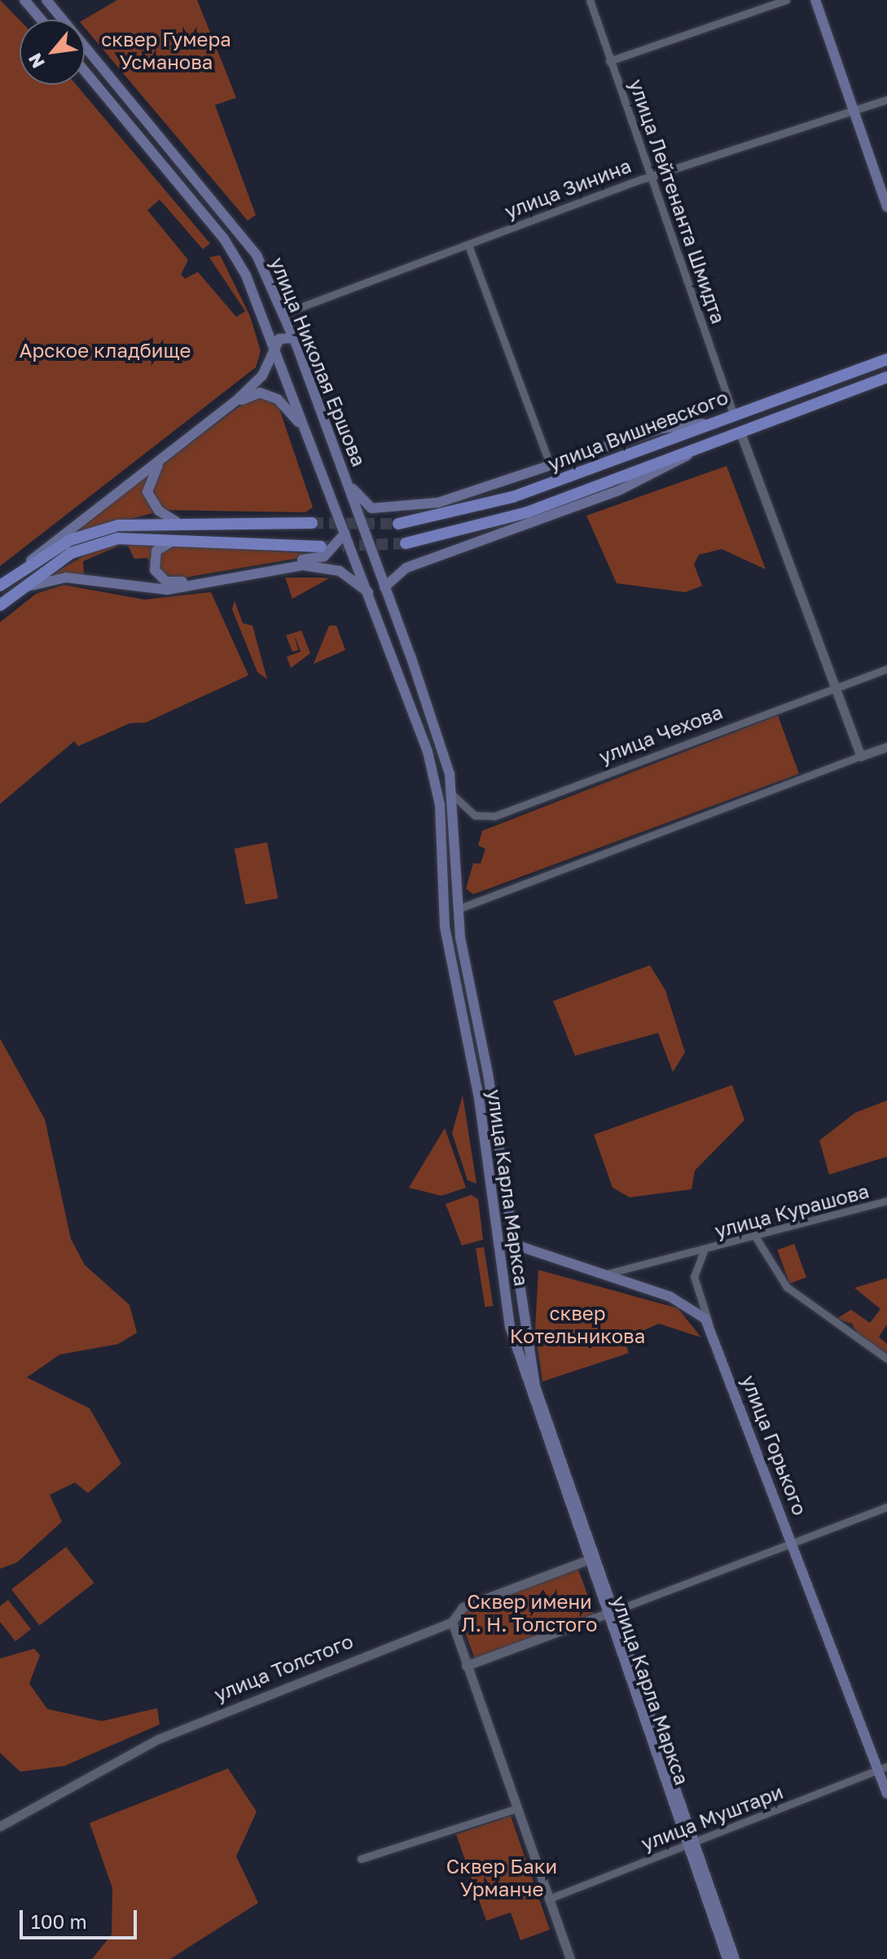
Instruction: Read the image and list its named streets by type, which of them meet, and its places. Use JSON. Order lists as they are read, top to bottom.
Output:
{
  "streets": {
    "main road": [
      "улица Зинина",
      "улица Николая Ершова",
      "улица Вишневского",
      "улица Карла Маркса",
      "улица Горького"
    ],
    "street": [
      "улица Лейтенанта Шмидта",
      "улица Чехова",
      "улица Курашова",
      "улица Толстого",
      "улица Муштари"
    ]
  },
  "crossings": [
    ["улица Зинина", "улица Лейтенанта Шмидта"],
    ["улица Зинина", "улица Николая Ершова"],
    ["улица Лейтенанта Шмидта", "улица Вишневского"],
    ["улица Николая Ершова", "улица Чехова"],
    ["улица Николая Ершова", "улица Карла Маркса"],
    ["улица Чехова", "улица Карла Маркса"],
    ["улица Карла Маркса", "улица Горького"],
    ["улица Карла Маркса", "улица Толстого"],
    ["улица Карла Маркса", "улица Муштари"],
    ["улица Курашова", "улица Горького"],
    ["улица Горького", "улица Муштари"]
  ],
  "parks": [
    "сквер Гумера Усманова",
    "Арское кладбище",
    "сквер Котельникова",
    "Сквер имени Л. Н. Толстого",
    "Сквер Баки Урманче"
  ],
  "scale_bar": "100 m",
  "north": "bottom left"
}
